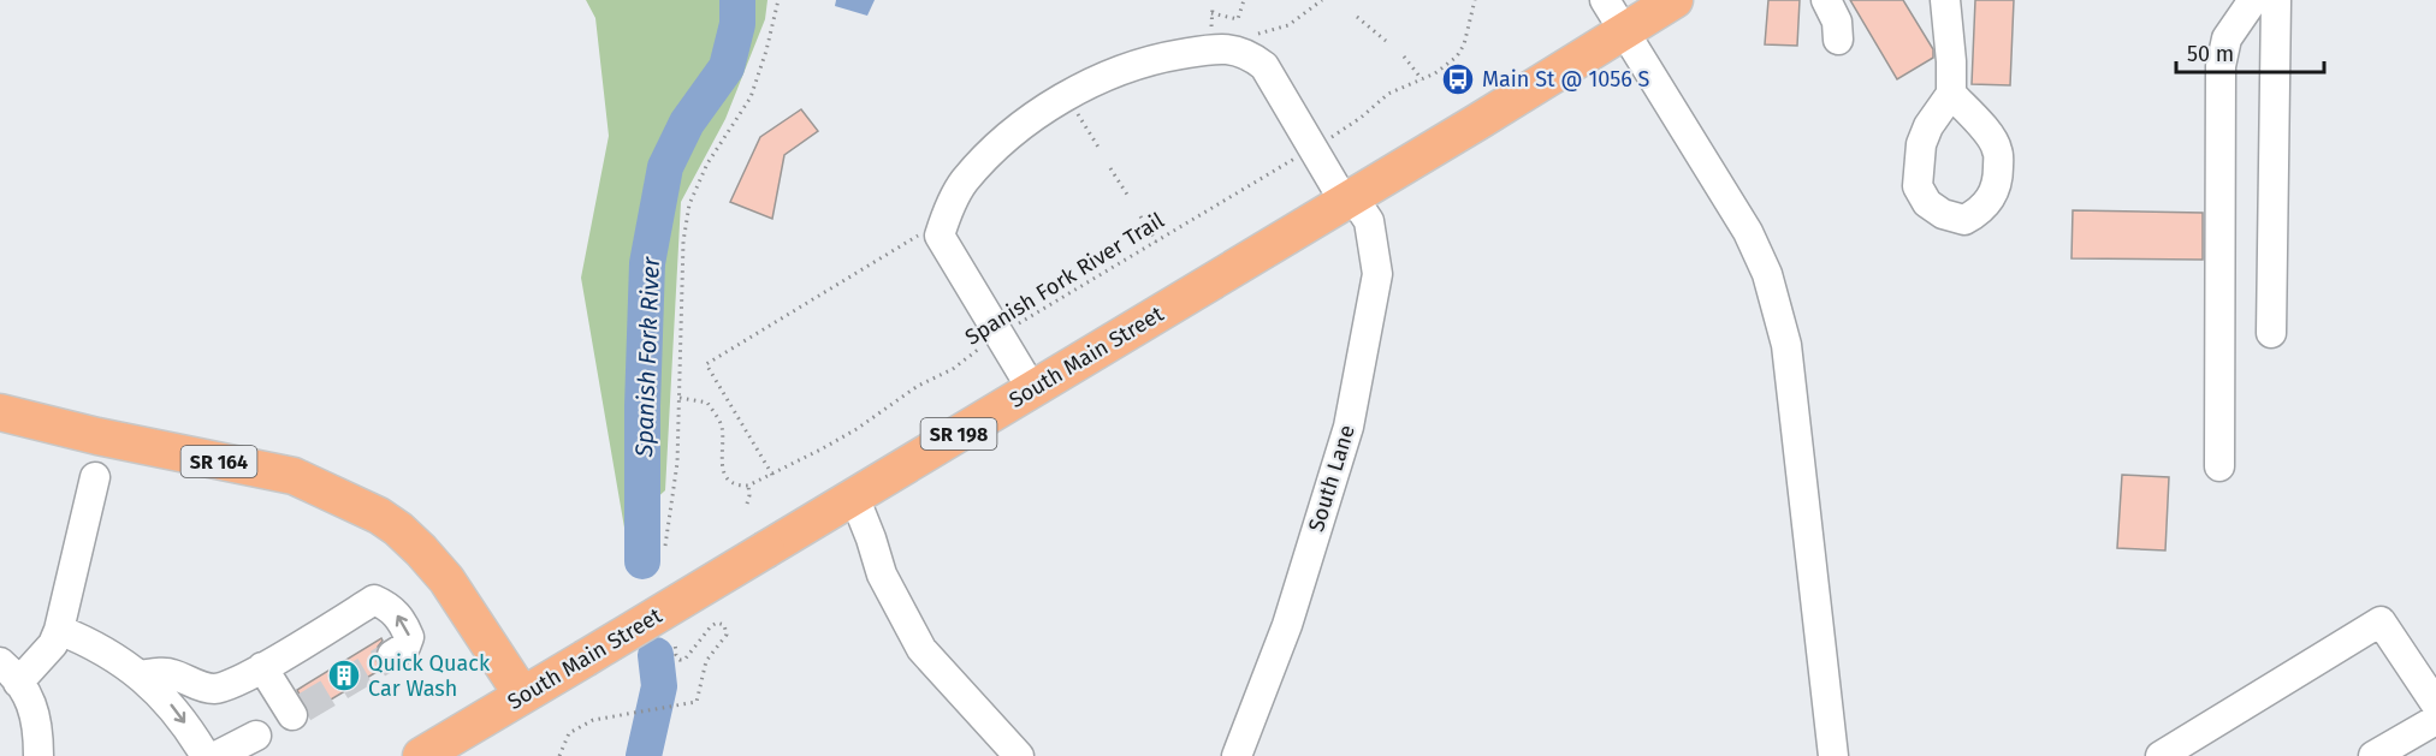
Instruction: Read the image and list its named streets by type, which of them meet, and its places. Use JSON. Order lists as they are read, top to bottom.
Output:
{
  "streets": {
    "main road": ["South Main Street", "SR 198", "SR 164"],
    "street": ["South Lane"],
    "path": ["Spanish Fork River Trail"]
  },
  "crossings": [
    ["Spanish Fork River Trail", "South Lane"],
    ["South Main Street", "SR 164"],
    ["South Main Street", "South Lane"]
  ],
  "water": ["Spanish Fork River"],
  "places": {
    "bus stop": ["Main St @ 1056 S"],
    "building": ["Quick Quack Car Wash"]
  },
  "scale_bar": "50 m"
}
